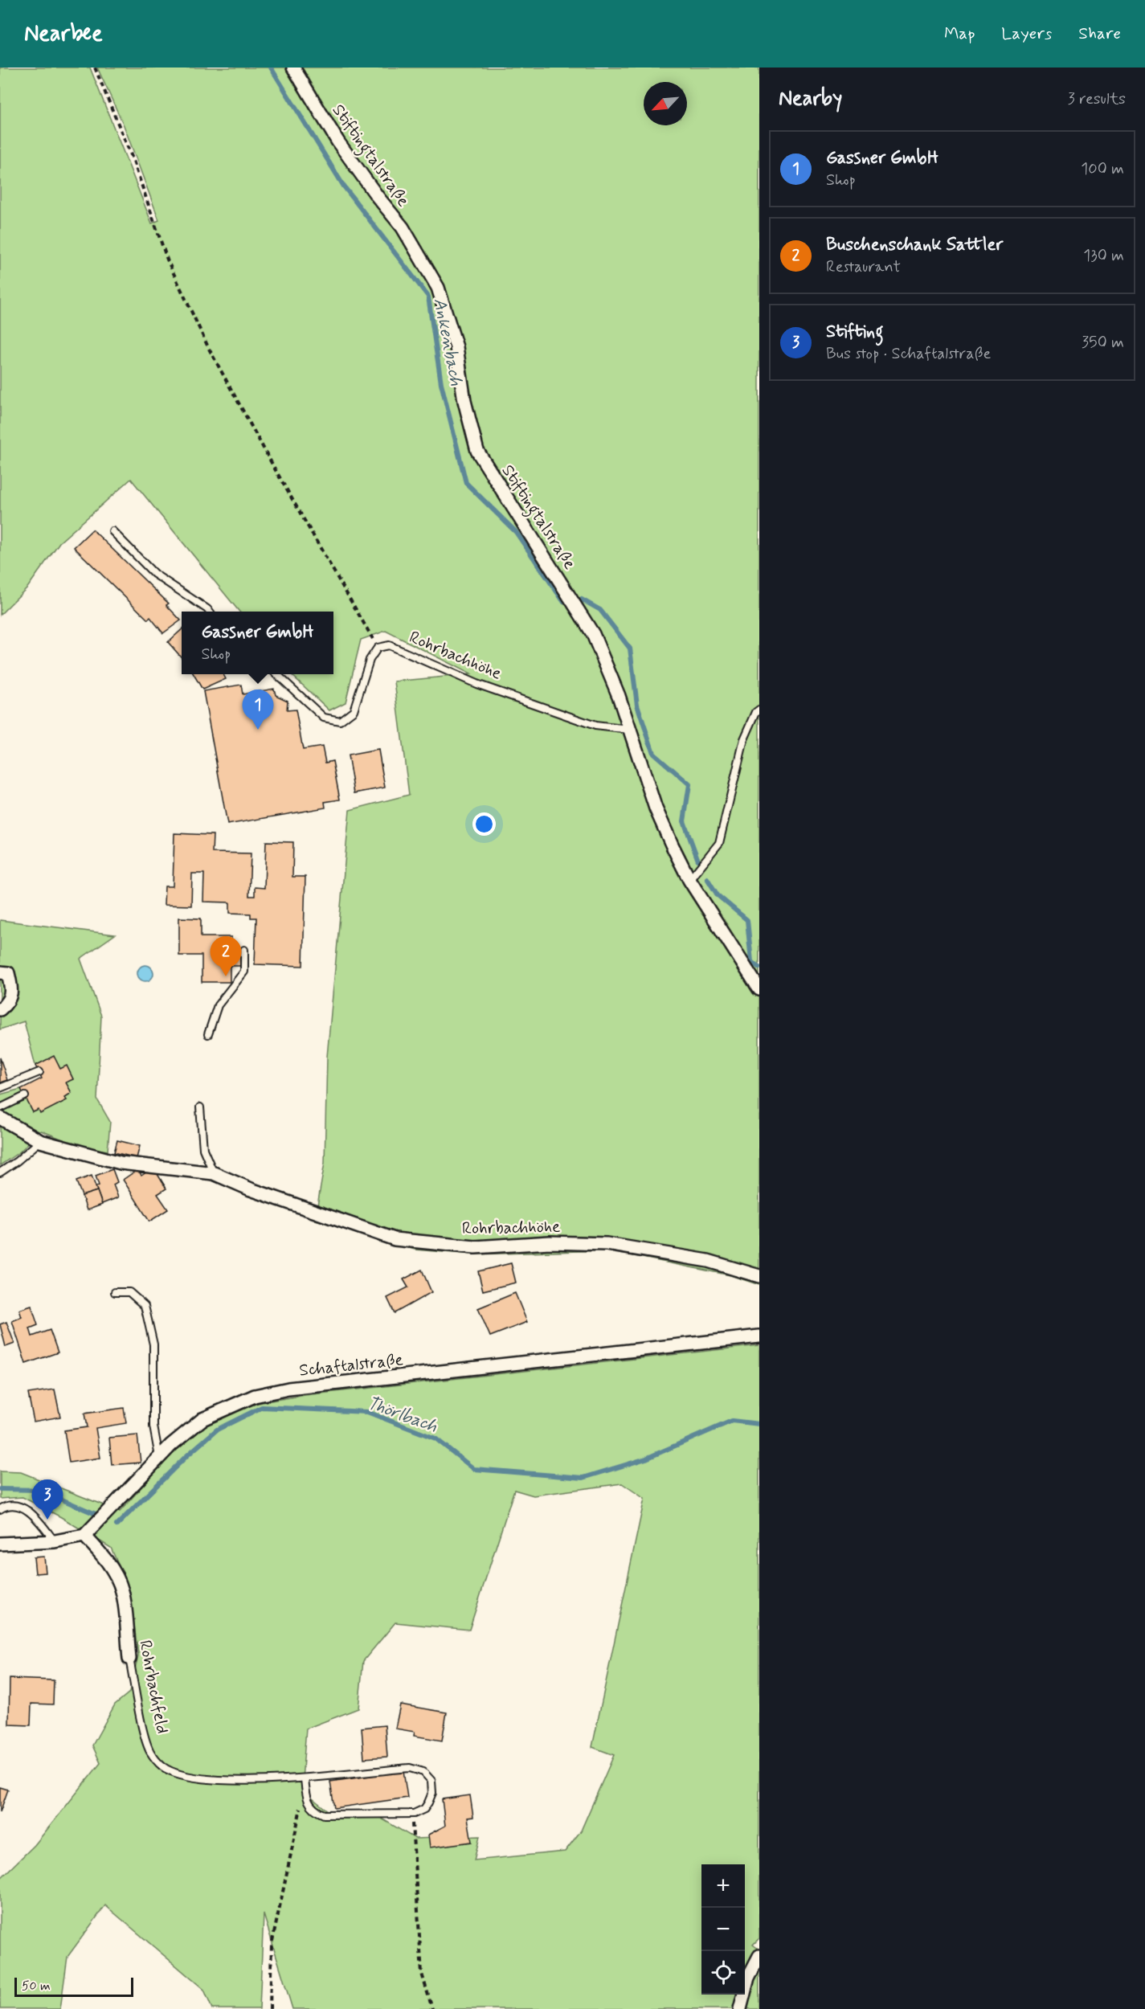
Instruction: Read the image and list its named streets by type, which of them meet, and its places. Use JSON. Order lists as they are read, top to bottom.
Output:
{
  "streets": {
    "street": [
      "Stiftingtalstraße",
      "Rohrbachhöhe",
      "Schaftalstraße",
      "Rohrbachfeld"
    ]
  },
  "crossings": [
    ["Stiftingtalstraße", "Rohrbachhöhe"],
    ["Schaftalstraße", "Rohrbachfeld"]
  ],
  "water": ["Ankenbach", "Thörlbach"],
  "scale_bar": "50 m",
  "north": "bottom left",
  "page": {
    "header": "Nearbee",
    "nav": ["Map", "Layers", "Share"],
    "heading": ["Nearby", "3 results"],
    "list": [
      {
        "mark": "1",
        "name": "Gassner GmbH",
        "note": "Shop",
        "value": "100 m"
      },
      {
        "mark": "2",
        "name": "Buschenschank Sattler",
        "note": "Restaurant",
        "value": "130 m"
      },
      {
        "mark": "3",
        "name": "Stifting",
        "note": "Bus stop · Schaftalstraße",
        "value": "350 m"
      }
    ],
    "popup": ["Gassner GmbH", "Shop"],
    "pins": ["1", "2", "3"],
    "map_buttons": ["+", "−"],
    "scale": "50 m"
  }
}
